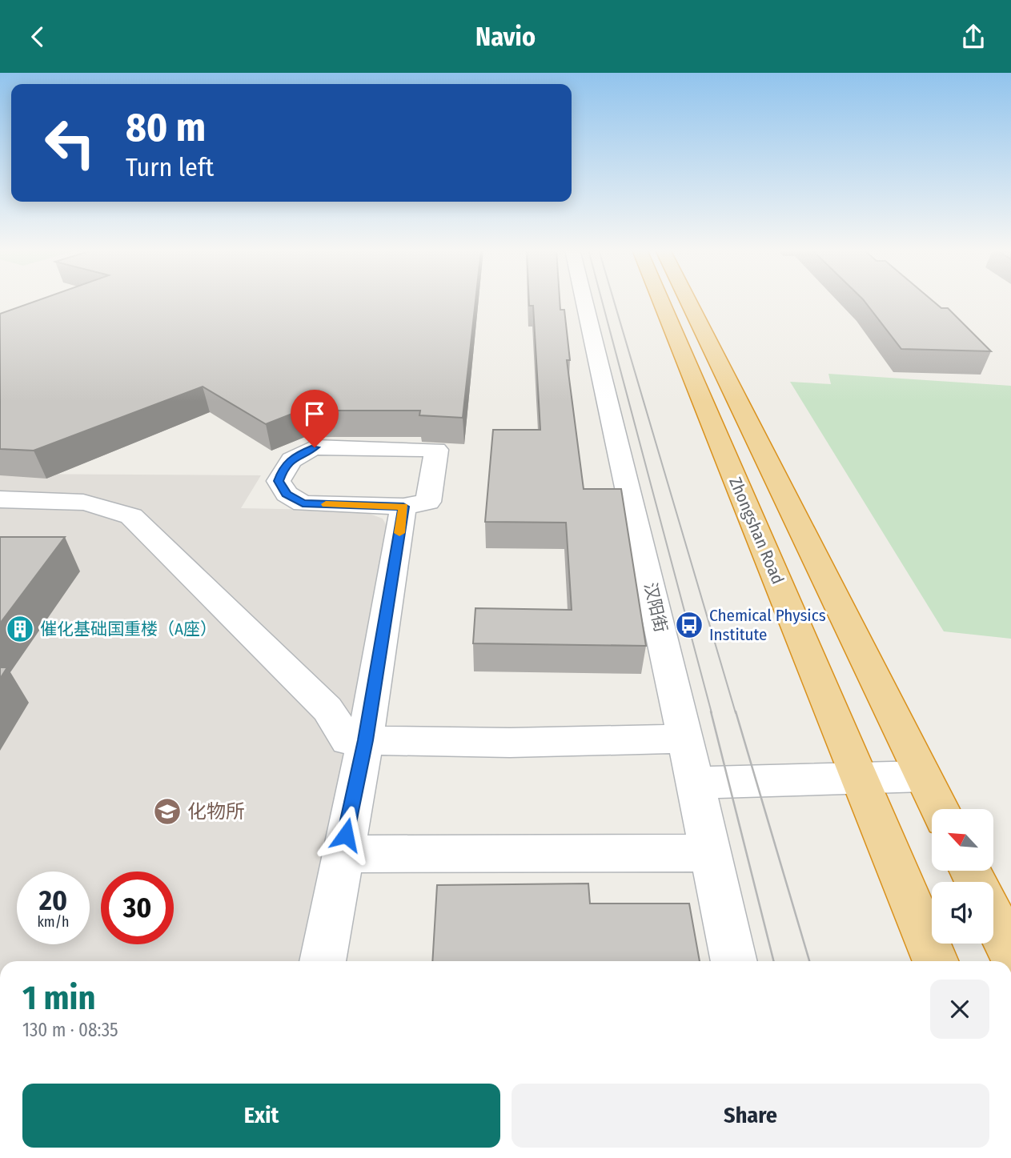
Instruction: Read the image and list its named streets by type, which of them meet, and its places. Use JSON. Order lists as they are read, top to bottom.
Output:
{
  "streets": {
    "highway": ["Zhongshan Road"],
    "street": ["汉阳街"]
  },
  "places": {
    "bus stop": ["Chemical Physics Institute"],
    "building": ["催化基础国重楼（A座）"],
    "school or university": ["化物所"]
  },
  "north": "top left",
  "page": {
    "header": "Navio",
    "turn": ["80 m", "Turn left"],
    "speed": "20 km/h",
    "limit": "30",
    "heading": ["1 min", "130 m · 08:35"],
    "buttons": ["Exit", "Share"]
  }
}
